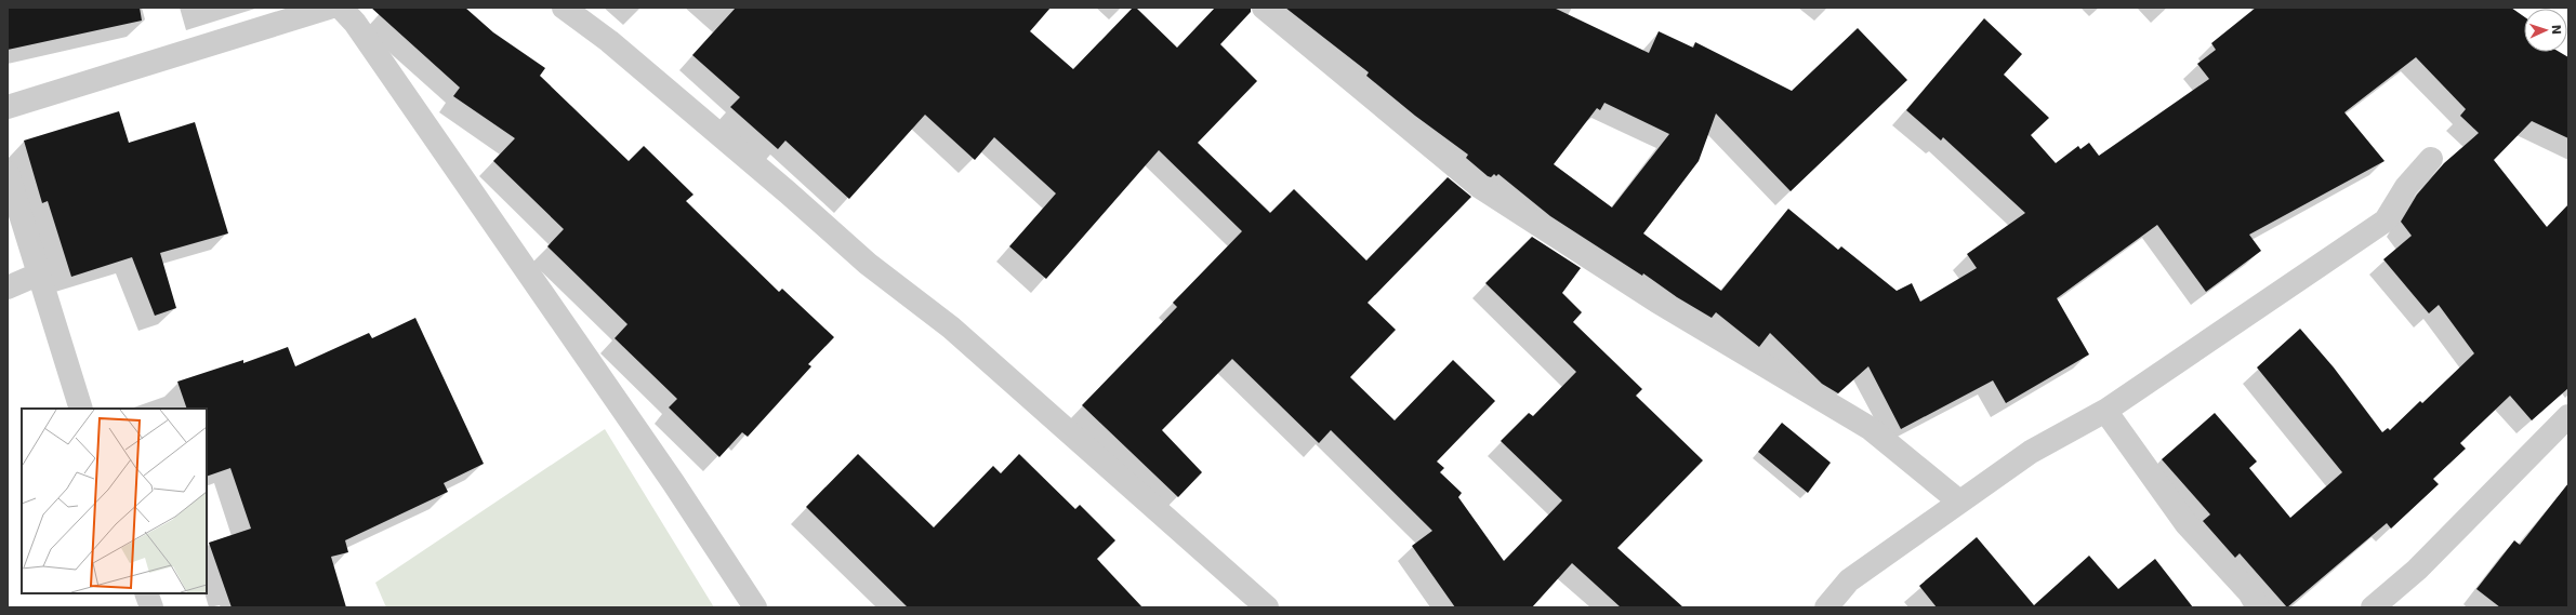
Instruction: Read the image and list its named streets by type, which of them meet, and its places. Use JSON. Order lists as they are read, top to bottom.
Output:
{
  "north": "right"
}
